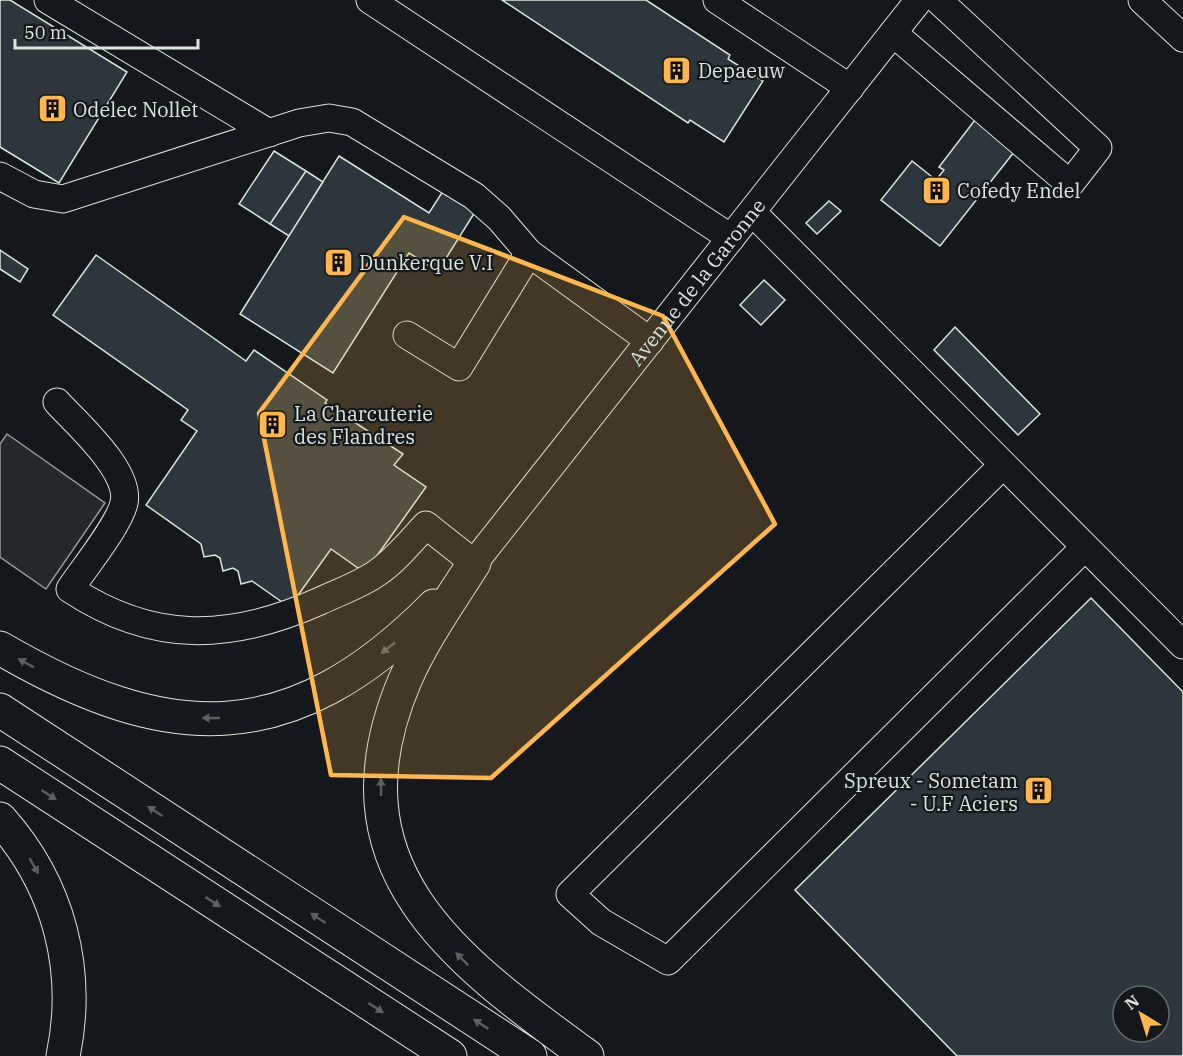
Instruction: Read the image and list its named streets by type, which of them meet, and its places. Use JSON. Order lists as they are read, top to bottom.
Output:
{
  "streets": {
    "street": ["Avenue de la Garonne"]
  },
  "places": {
    "building": [
      "Depaeuw",
      "Odelec Nollet",
      "Cofedy Endel",
      "Dunkerque V.I",
      "La Charcuterie des Flandres",
      "Spreux - Sometam - U.F Aciers"
    ]
  },
  "scale_bar": "50 m",
  "north": "top left"
}
